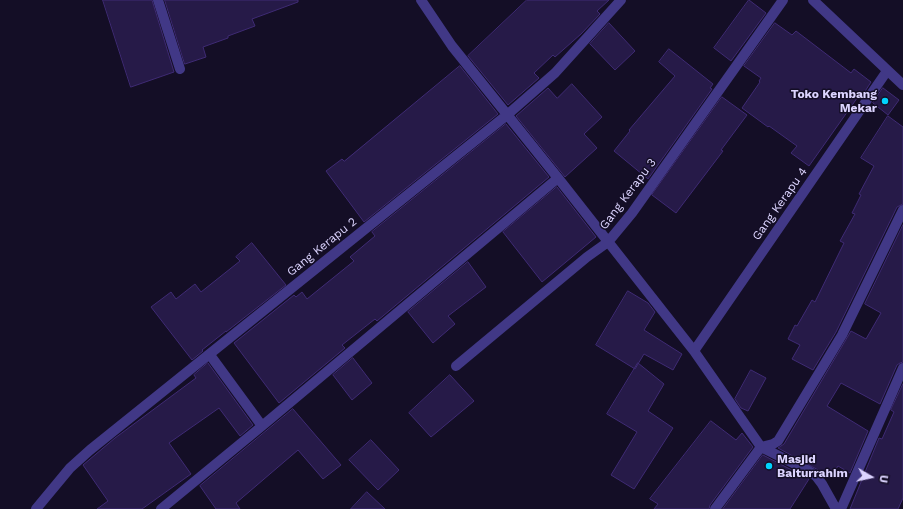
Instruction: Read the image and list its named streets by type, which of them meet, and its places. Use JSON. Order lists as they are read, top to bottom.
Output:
{
  "streets": {
    "street": ["Gang Kerapu 3", "Gang Kerapu 4", "Gang Kerapu 2"]
  },
  "places": ["Toko Kembang Mekar", "Masjid Baiturrahim"],
  "north": "right"
}
